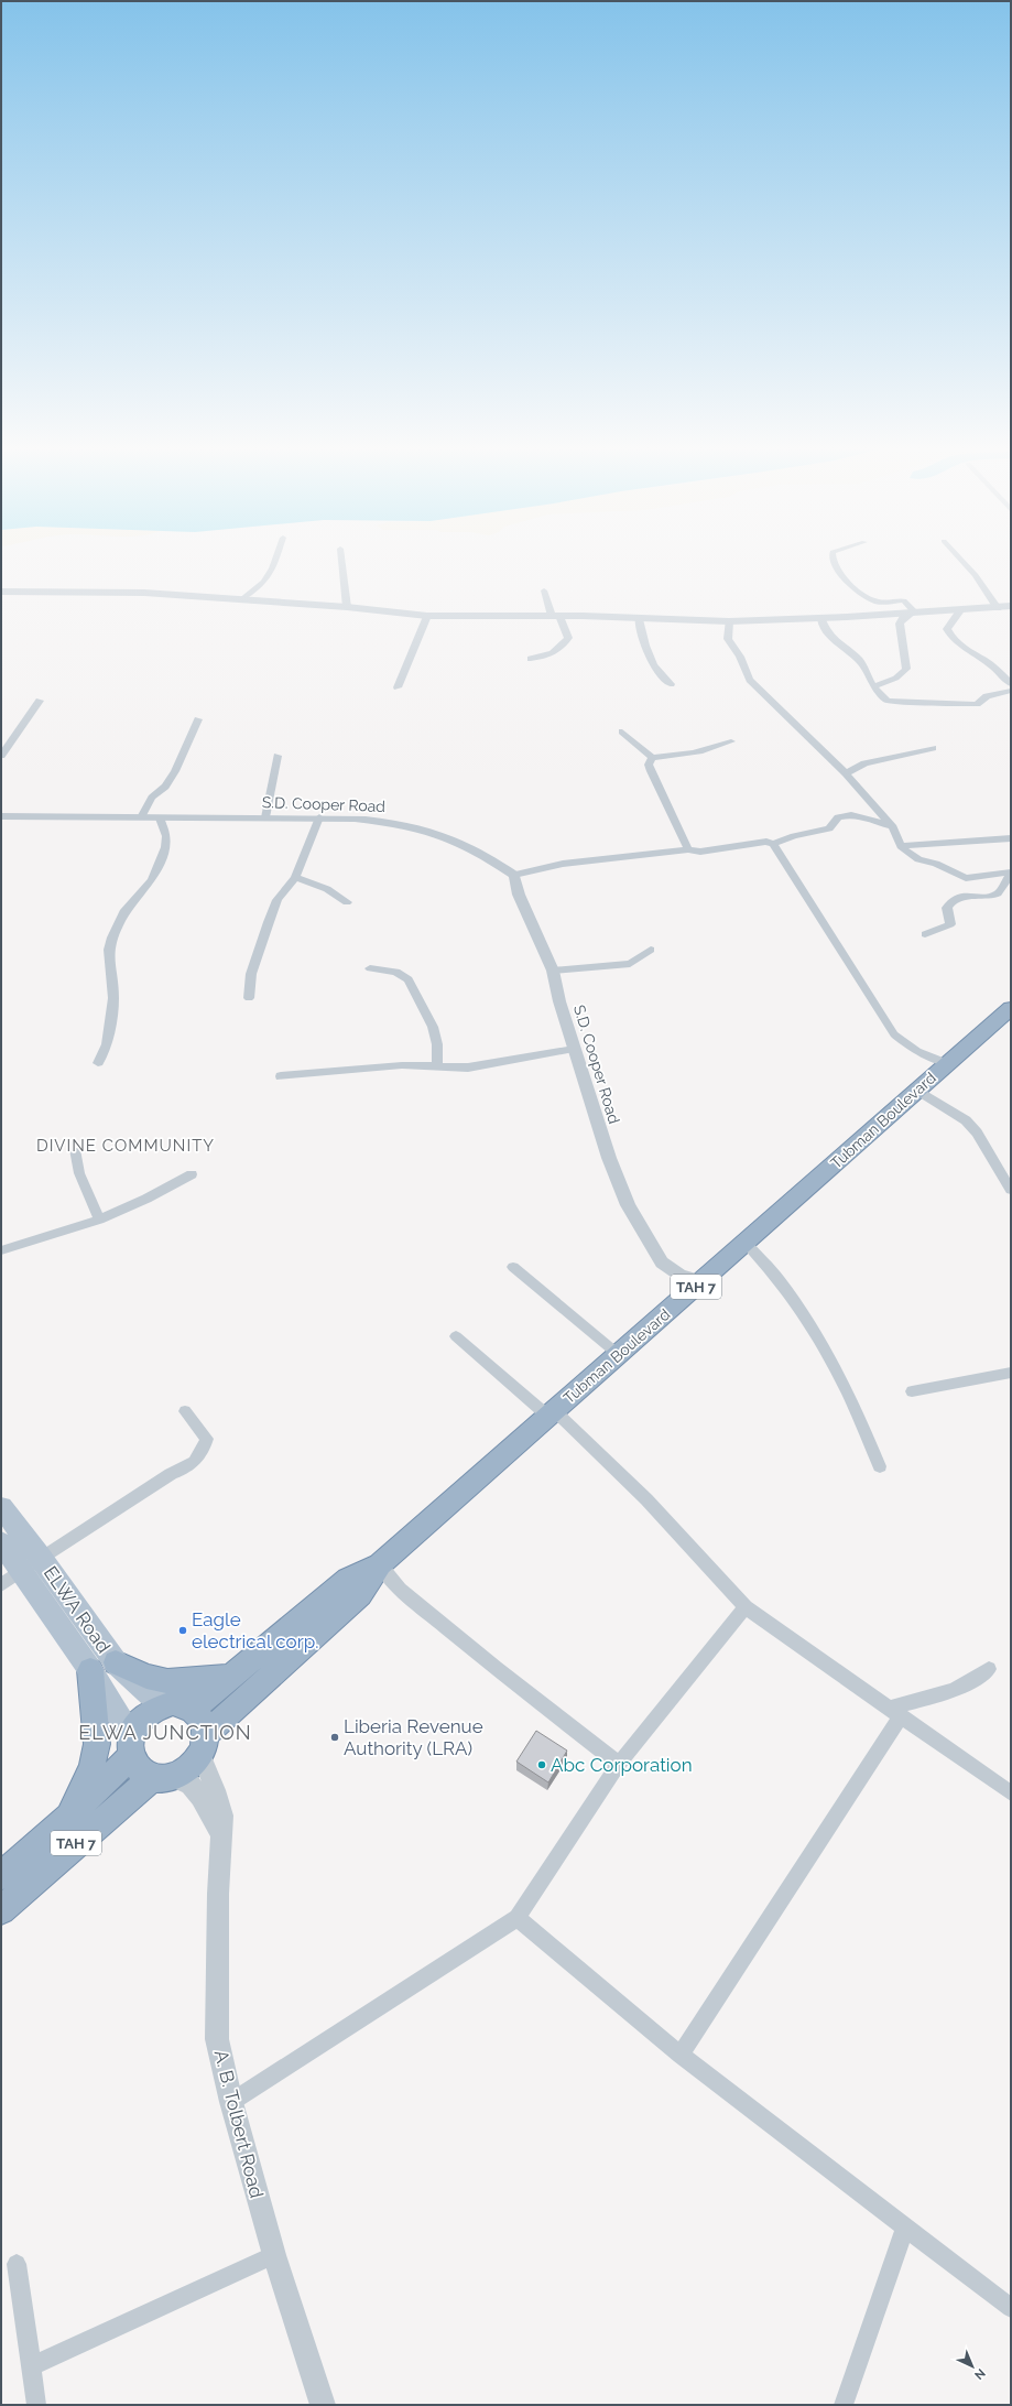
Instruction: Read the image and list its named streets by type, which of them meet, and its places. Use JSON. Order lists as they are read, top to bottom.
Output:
{
  "streets": {
    "highway": ["Tubman Boulevard", "TAH 7"],
    "main road": ["ELWA Road"],
    "street": ["S.D. Cooper Road", "A. B. Tolbert Road"]
  },
  "crossings": [
    ["S.D. Cooper Road", "Tubman Boulevard"],
    ["Tubman Boulevard", "TAH 7"],
    ["Tubman Boulevard", "ELWA Road"],
    ["Tubman Boulevard", "A. B. Tolbert Road"],
    ["TAH 7", "ELWA Road"],
    ["TAH 7", "A. B. Tolbert Road"],
    ["ELWA Road", "A. B. Tolbert Road"]
  ],
  "districts": ["DIVINE COMMUNITY", "ELWA JUNCTION"],
  "places": ["Eagle electrical corp.", "Liberia Revenue Authority (LRA)", "Abc Corporation"],
  "north": "bottom right"
}
